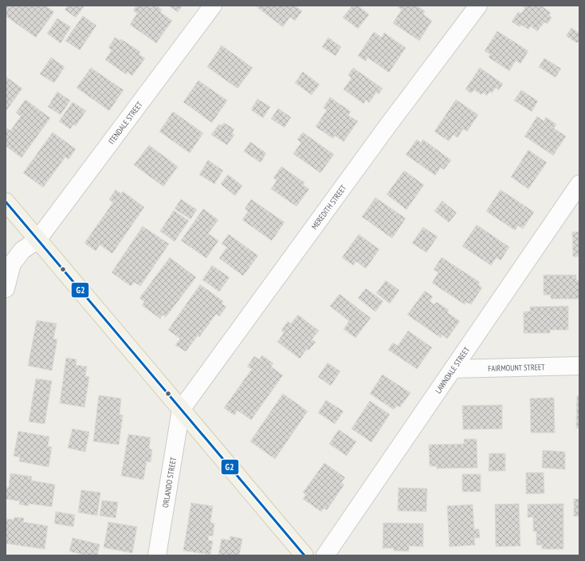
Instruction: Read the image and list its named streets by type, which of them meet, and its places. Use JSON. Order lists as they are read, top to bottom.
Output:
{
  "streets": {
    "street": [
      "ITENDALE STREET",
      "MEREDITH STREET",
      "FAIRMOUNT STREET",
      "LAWNDALE STREET",
      "ORLANDO STREET"
    ]
  },
  "crossings": [
    ["MEREDITH STREET", "ORLANDO STREET"],
    ["FAIRMOUNT STREET", "LAWNDALE STREET"]
  ],
  "lines": ["transit line G2"]
}
